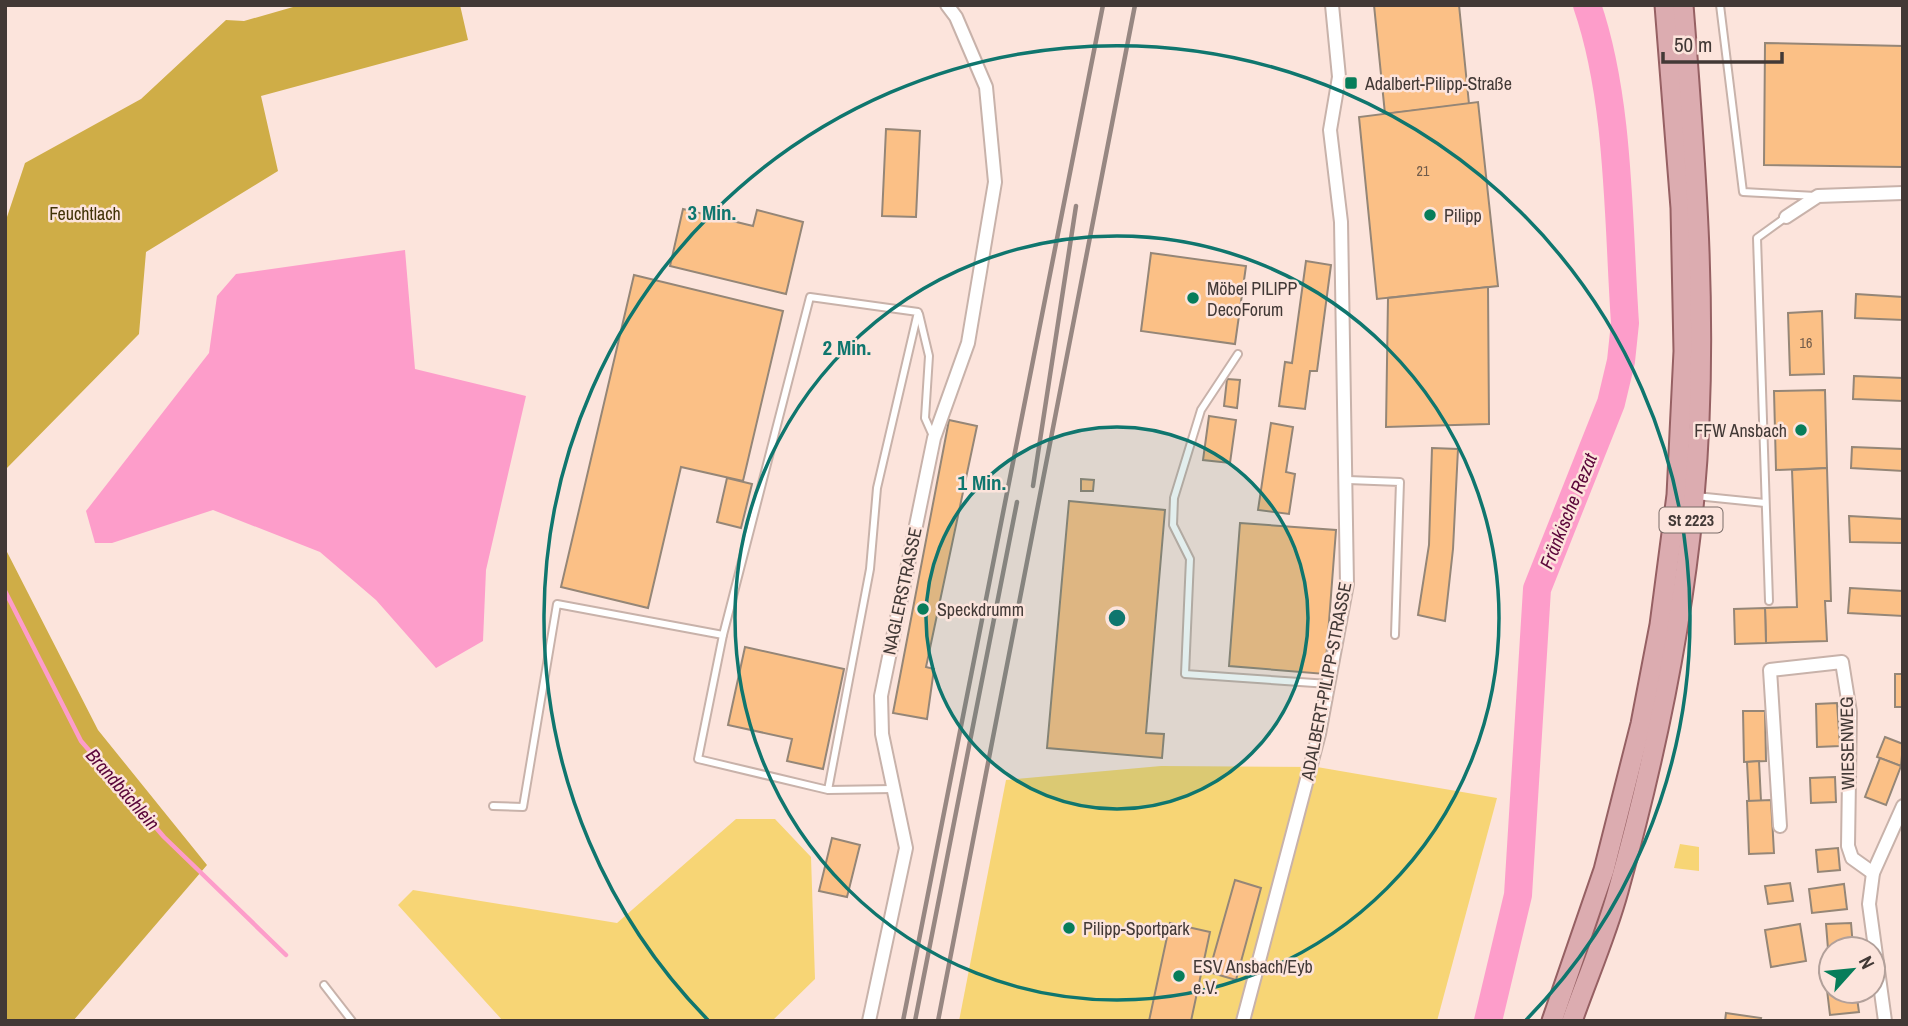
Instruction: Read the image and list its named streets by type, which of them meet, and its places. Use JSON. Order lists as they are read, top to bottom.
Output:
{
  "streets": {
    "main road": ["St 2223"],
    "street": ["NAGLERSTRASSE", "ADALBERT-PILIPP-STRASSE", "WIESENWEG"]
  },
  "water": ["Fränkische Rezat", "Brandbächlein"],
  "parks": ["Feuchtlach"],
  "places": {
    "transit": ["Adalbert-Pilipp-Straße"],
    "other": [
      "Pilipp",
      "Möbel PILIPP DecoForum",
      "FFW Ansbach",
      "Speckdrumm",
      "Pilipp-Sportpark",
      "ESV Ansbach/Eyb e.V."
    ]
  },
  "house_numbers": ["21", "16"],
  "scale_bar": "50 m",
  "north": "top right",
  "rings": ["3 Min.", "2 Min.", "1 Min."]
}
